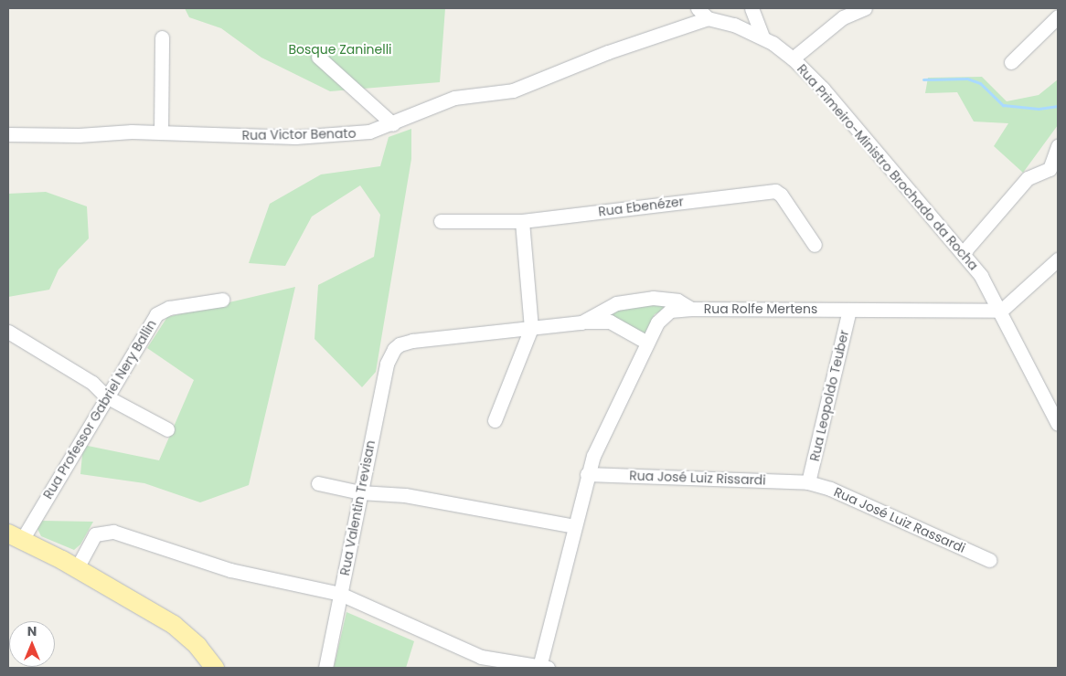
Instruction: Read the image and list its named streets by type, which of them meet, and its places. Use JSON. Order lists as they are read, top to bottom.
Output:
{
  "streets": {
    "street": [
      "Rua Victor Benato",
      "Rua Primeiro-Ministro Brochado da Rocha",
      "Rua Ebenézer",
      "Rua Rolfe Mertens",
      "Rua Leopoldo Teuber",
      "Rua Professor Gabriel Nery Ballin",
      "Rua José Luiz Rissardi",
      "Rua Valentin Trevisan",
      "Rua José Luiz Rassardi"
    ]
  },
  "crossings": [
    ["Rua Victor Benato", "Rua Primeiro-Ministro Brochado da Rocha"],
    ["Rua Primeiro-Ministro Brochado da Rocha", "Rua Rolfe Mertens"],
    ["Rua Rolfe Mertens", "Rua Leopoldo Teuber"],
    ["Rua Rolfe Mertens", "Rua Valentin Trevisan"],
    ["Rua Leopoldo Teuber", "Rua José Luiz Rissardi"],
    ["Rua Leopoldo Teuber", "Rua José Luiz Rassardi"],
    ["Rua José Luiz Rissardi", "Rua José Luiz Rassardi"]
  ],
  "parks": ["Bosque Zaninelli"],
  "north": "top"
}
